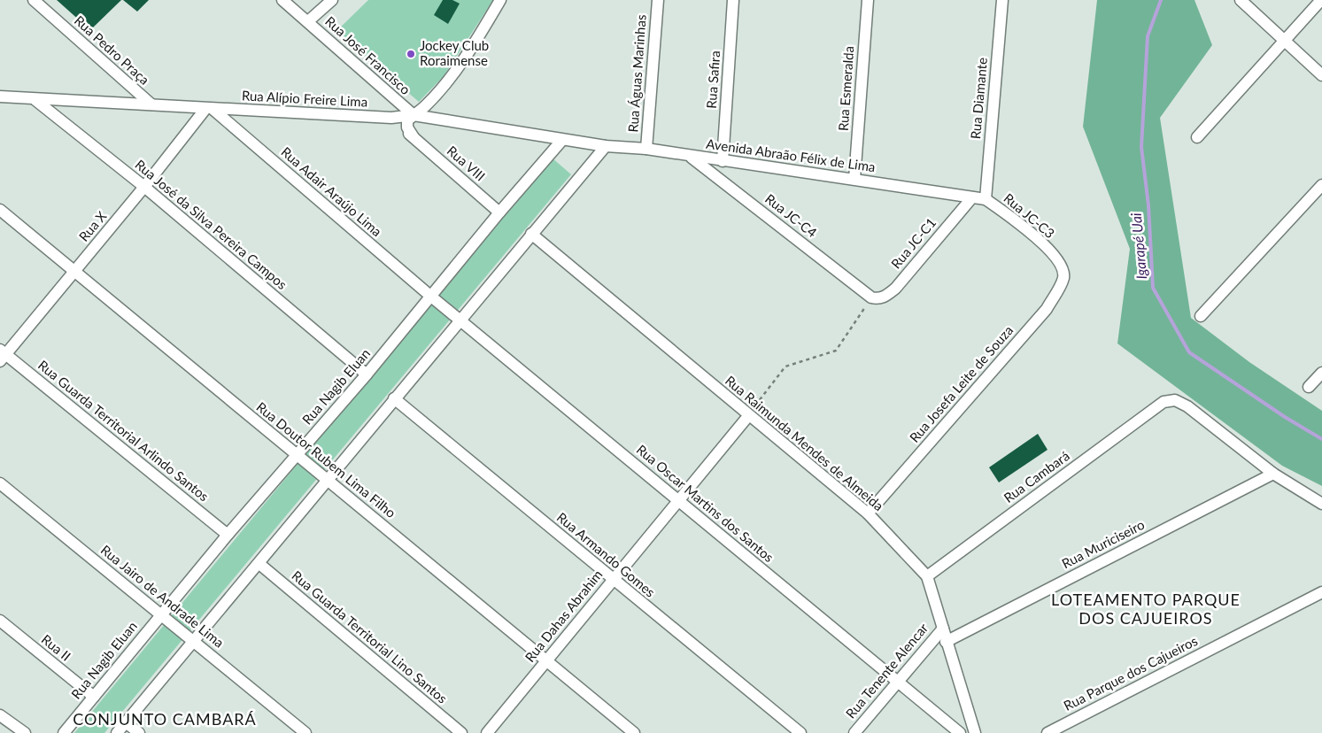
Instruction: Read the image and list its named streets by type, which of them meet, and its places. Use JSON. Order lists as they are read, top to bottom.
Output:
{
  "streets": {
    "street": [
      "Rua Pedro Praça",
      "Rua José Francisco",
      "Rua Águas Marinhas",
      "Rua Safira",
      "Rua Esmeralda",
      "Rua Diamante",
      "Rua Alípio Freire Lima",
      "Avenida Abraão Félix de Lima",
      "Rua VIII",
      "Rua Adair Araújo Lima",
      "Rua JC-C4",
      "Rua JC-C3",
      "Rua José da Silva Pereira Campos",
      "Rua X",
      "Rua JC-C1",
      "Rua Josefa Leite de Souza",
      "Rua Nagib Eluan",
      "Rua Guarda Territorial Arlindo Santos",
      "Rua Raimunda Mendes de Almeida",
      "Rua Doutor Rubem Lima Filho",
      "Rua Cambará",
      "Rua Oscar Martins dos Santos",
      "Rua Muriciseiro",
      "Rua Armando Gomes",
      "Rua Jairo de Andrade Lima",
      "Rua Dahas Abrahim",
      "Rua Guarda Territorial Lino Santos",
      "Rua II",
      "Rua Tenente Alencar",
      "Rua Parque dos Cajueiros"
    ]
  },
  "crossings": [
    ["Rua Pedro Praça", "Rua Alípio Freire Lima"],
    ["Rua José Francisco", "Rua Alípio Freire Lima"],
    ["Rua Águas Marinhas", "Avenida Abraão Félix de Lima"],
    ["Rua Safira", "Avenida Abraão Félix de Lima"],
    ["Rua Esmeralda", "Avenida Abraão Félix de Lima"],
    ["Rua Diamante", "Rua JC-C3"],
    ["Rua Alípio Freire Lima", "Avenida Abraão Félix de Lima"],
    ["Rua Alípio Freire Lima", "Rua VIII"],
    ["Rua Alípio Freire Lima", "Rua Adair Araújo Lima"],
    ["Rua Alípio Freire Lima", "Rua José da Silva Pereira Campos"],
    ["Rua Alípio Freire Lima", "Rua X"],
    ["Rua Alípio Freire Lima", "Rua Nagib Eluan"],
    ["Avenida Abraão Félix de Lima", "Rua JC-C4"],
    ["Avenida Abraão Félix de Lima", "Rua JC-C3"],
    ["Avenida Abraão Félix de Lima", "Rua JC-C1"],
    ["Rua VIII", "Rua Nagib Eluan"],
    ["Rua Adair Araújo Lima", "Rua X"],
    ["Rua Adair Araújo Lima", "Rua Nagib Eluan"],
    ["Rua Adair Araújo Lima", "Rua Oscar Martins dos Santos"],
    ["Rua JC-C4", "Rua JC-C1"],
    ["Rua JC-C3", "Rua JC-C1"],
    ["Rua JC-C3", "Rua Josefa Leite de Souza"],
    ["Rua José da Silva Pereira Campos", "Rua X"],
    ["Rua José da Silva Pereira Campos", "Rua Nagib Eluan"],
    ["Rua X", "Rua Guarda Territorial Arlindo Santos"],
    ["Rua X", "Rua Doutor Rubem Lima Filho"],
    ["Rua Josefa Leite de Souza", "Rua Raimunda Mendes de Almeida"],
    ["Rua Nagib Eluan", "Rua Guarda Territorial Arlindo Santos"],
    ["Rua Nagib Eluan", "Rua Doutor Rubem Lima Filho"],
    ["Rua Nagib Eluan", "Rua Oscar Martins dos Santos"],
    ["Rua Nagib Eluan", "Rua Jairo de Andrade Lima"],
    ["Rua Nagib Eluan", "Rua II"],
    ["Rua Raimunda Mendes de Almeida", "Rua Cambará"],
    ["Rua Raimunda Mendes de Almeida", "Rua Muriciseiro"],
    ["Rua Raimunda Mendes de Almeida", "Rua Dahas Abrahim"],
    ["Rua Raimunda Mendes de Almeida", "Rua Tenente Alencar"],
    ["Rua Doutor Rubem Lima Filho", "Rua Dahas Abrahim"],
    ["Rua Cambará", "Rua Muriciseiro"],
    ["Rua Oscar Martins dos Santos", "Rua Dahas Abrahim"],
    ["Rua Oscar Martins dos Santos", "Rua Tenente Alencar"],
    ["Rua Armando Gomes", "Rua Dahas Abrahim"]
  ],
  "districts": ["LOTEAMENTO PARQUE DOS CAJUEIROS", "CONJUNTO CAMBARÁ"],
  "water": ["Igarapé Uai"],
  "places": ["Jockey Club Roraimense"]
}
